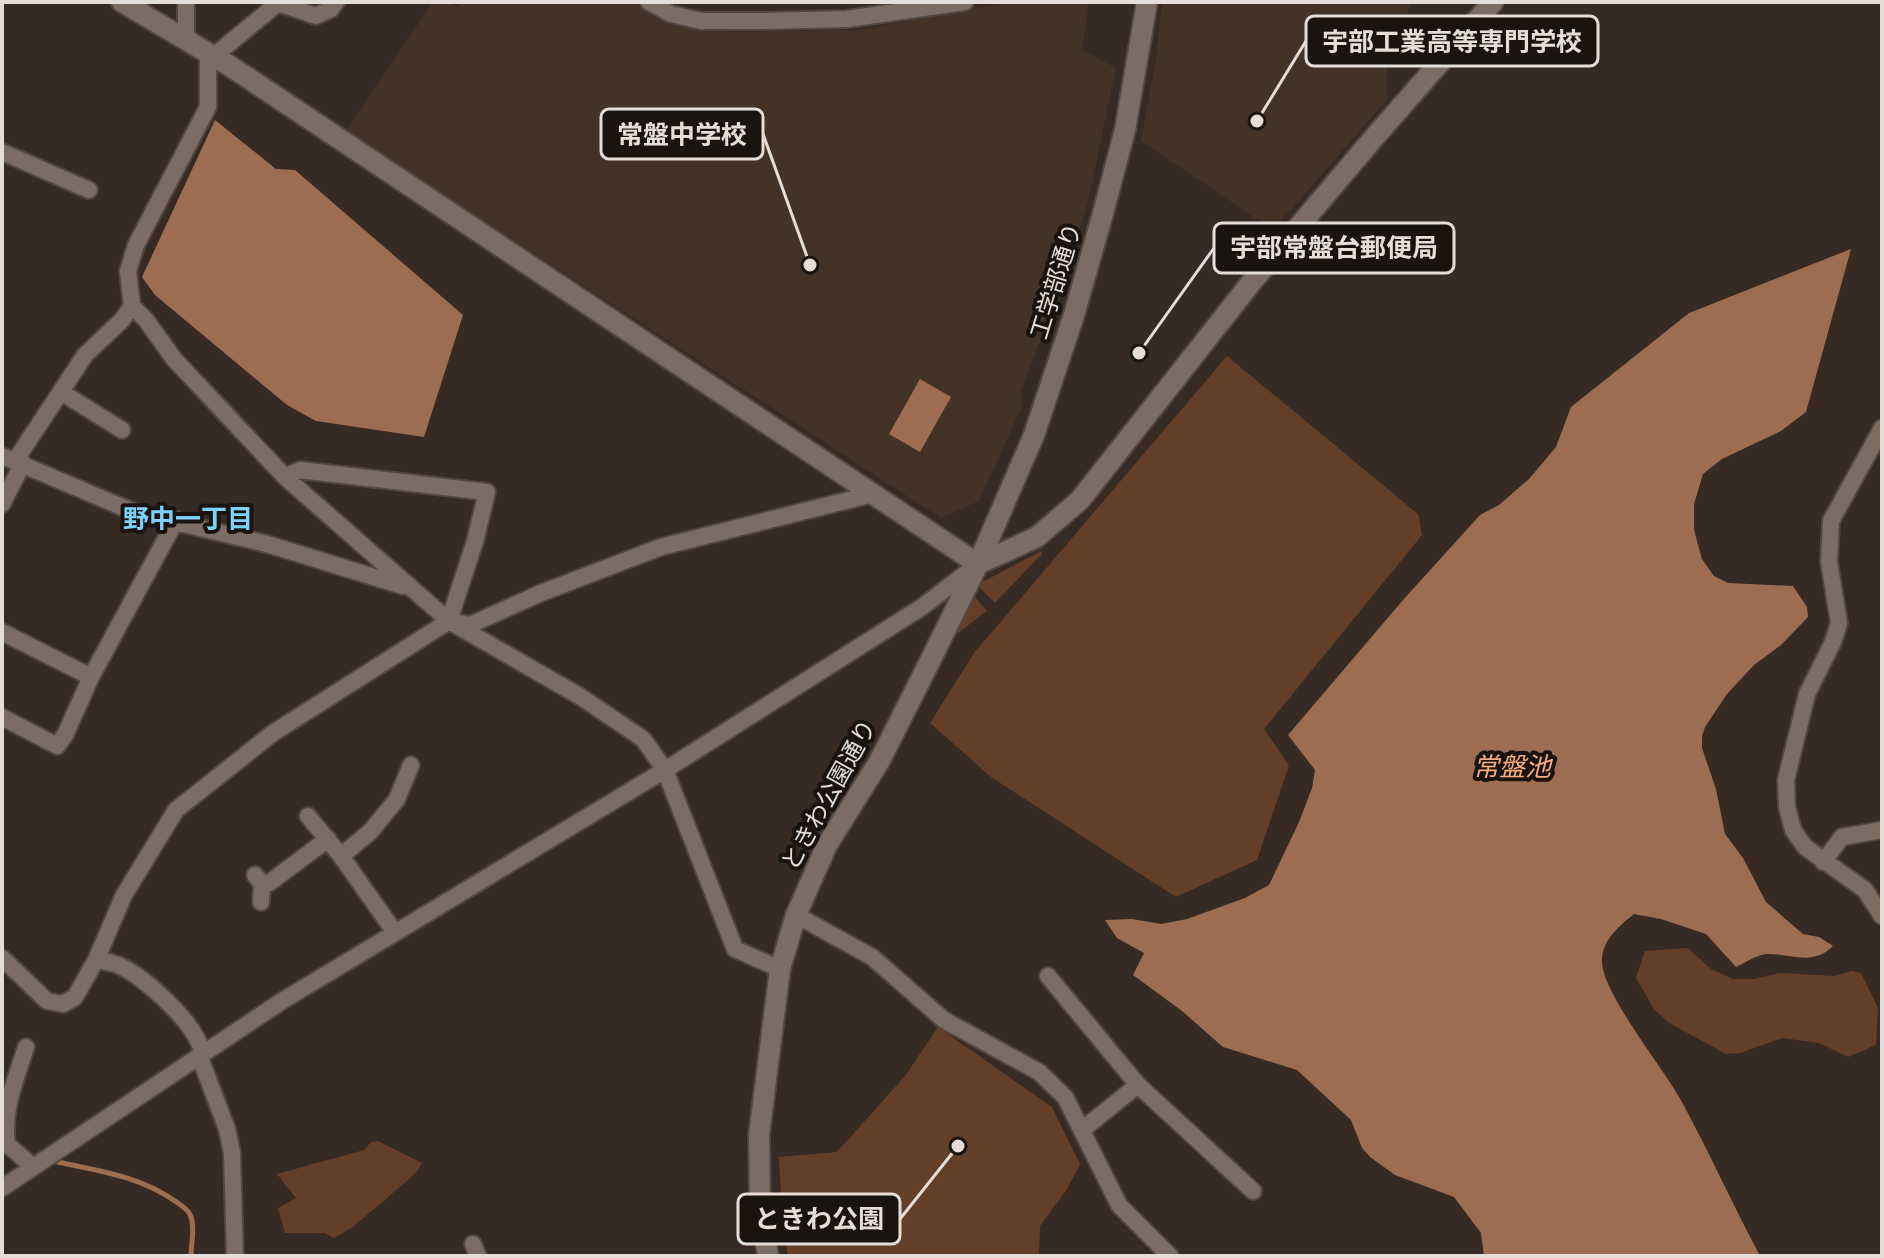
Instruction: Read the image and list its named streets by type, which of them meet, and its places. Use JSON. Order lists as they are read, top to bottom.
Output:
{
  "streets": {
    "street": ["工学部通り", "ときわ公園通り"]
  },
  "crossings": [
    ["工学部通り", "ときわ公園通り"]
  ],
  "districts": ["野中一丁目"],
  "water": ["常盤池"],
  "places": [
    "宇部工業高等専門学校",
    "常盤中学校",
    "宇部常盤台郵便局",
    "ときわ公園"
  ]
}
